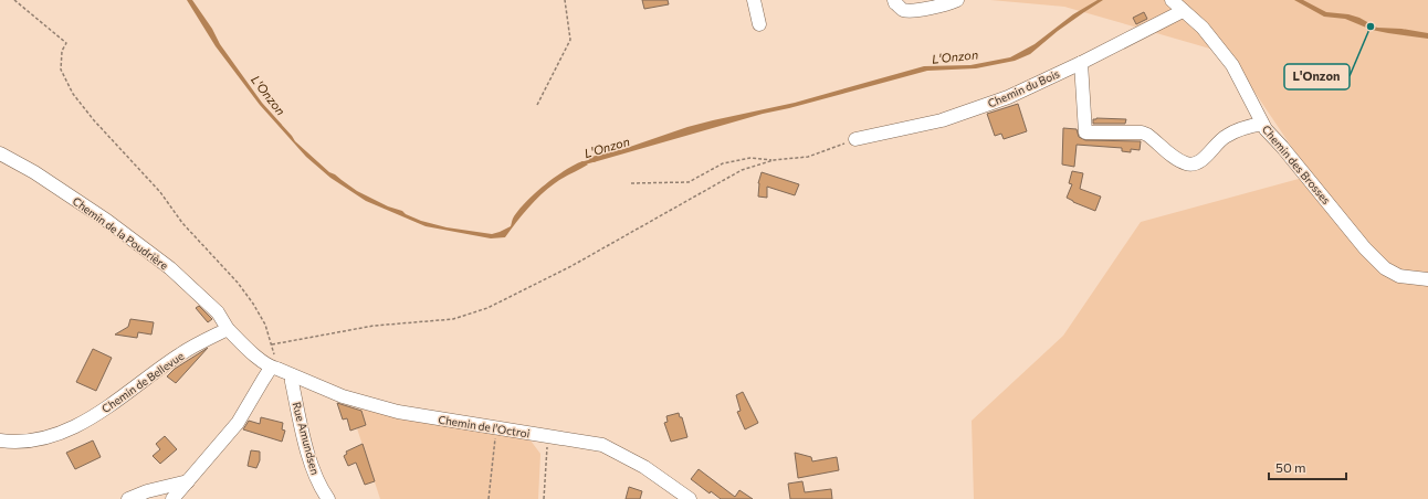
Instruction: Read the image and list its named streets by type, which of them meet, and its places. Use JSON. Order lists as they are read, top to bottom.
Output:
{
  "streets": {
    "street": [
      "Chemin du Bois",
      "Chemin des Brosses",
      "Chemin de la Poudrière",
      "Chemin de Bellevue",
      "Chemin de l'Octroi",
      "Rue Amundsen"
    ]
  },
  "crossings": [
    ["Chemin du Bois", "Chemin des Brosses"],
    ["Chemin de la Poudrière", "Chemin de Bellevue"],
    ["Chemin de l'Octroi", "Rue Amundsen"]
  ],
  "water": ["L'Onzon"],
  "places": ["L'Onzon"],
  "scale_bar": "50 m"
}
